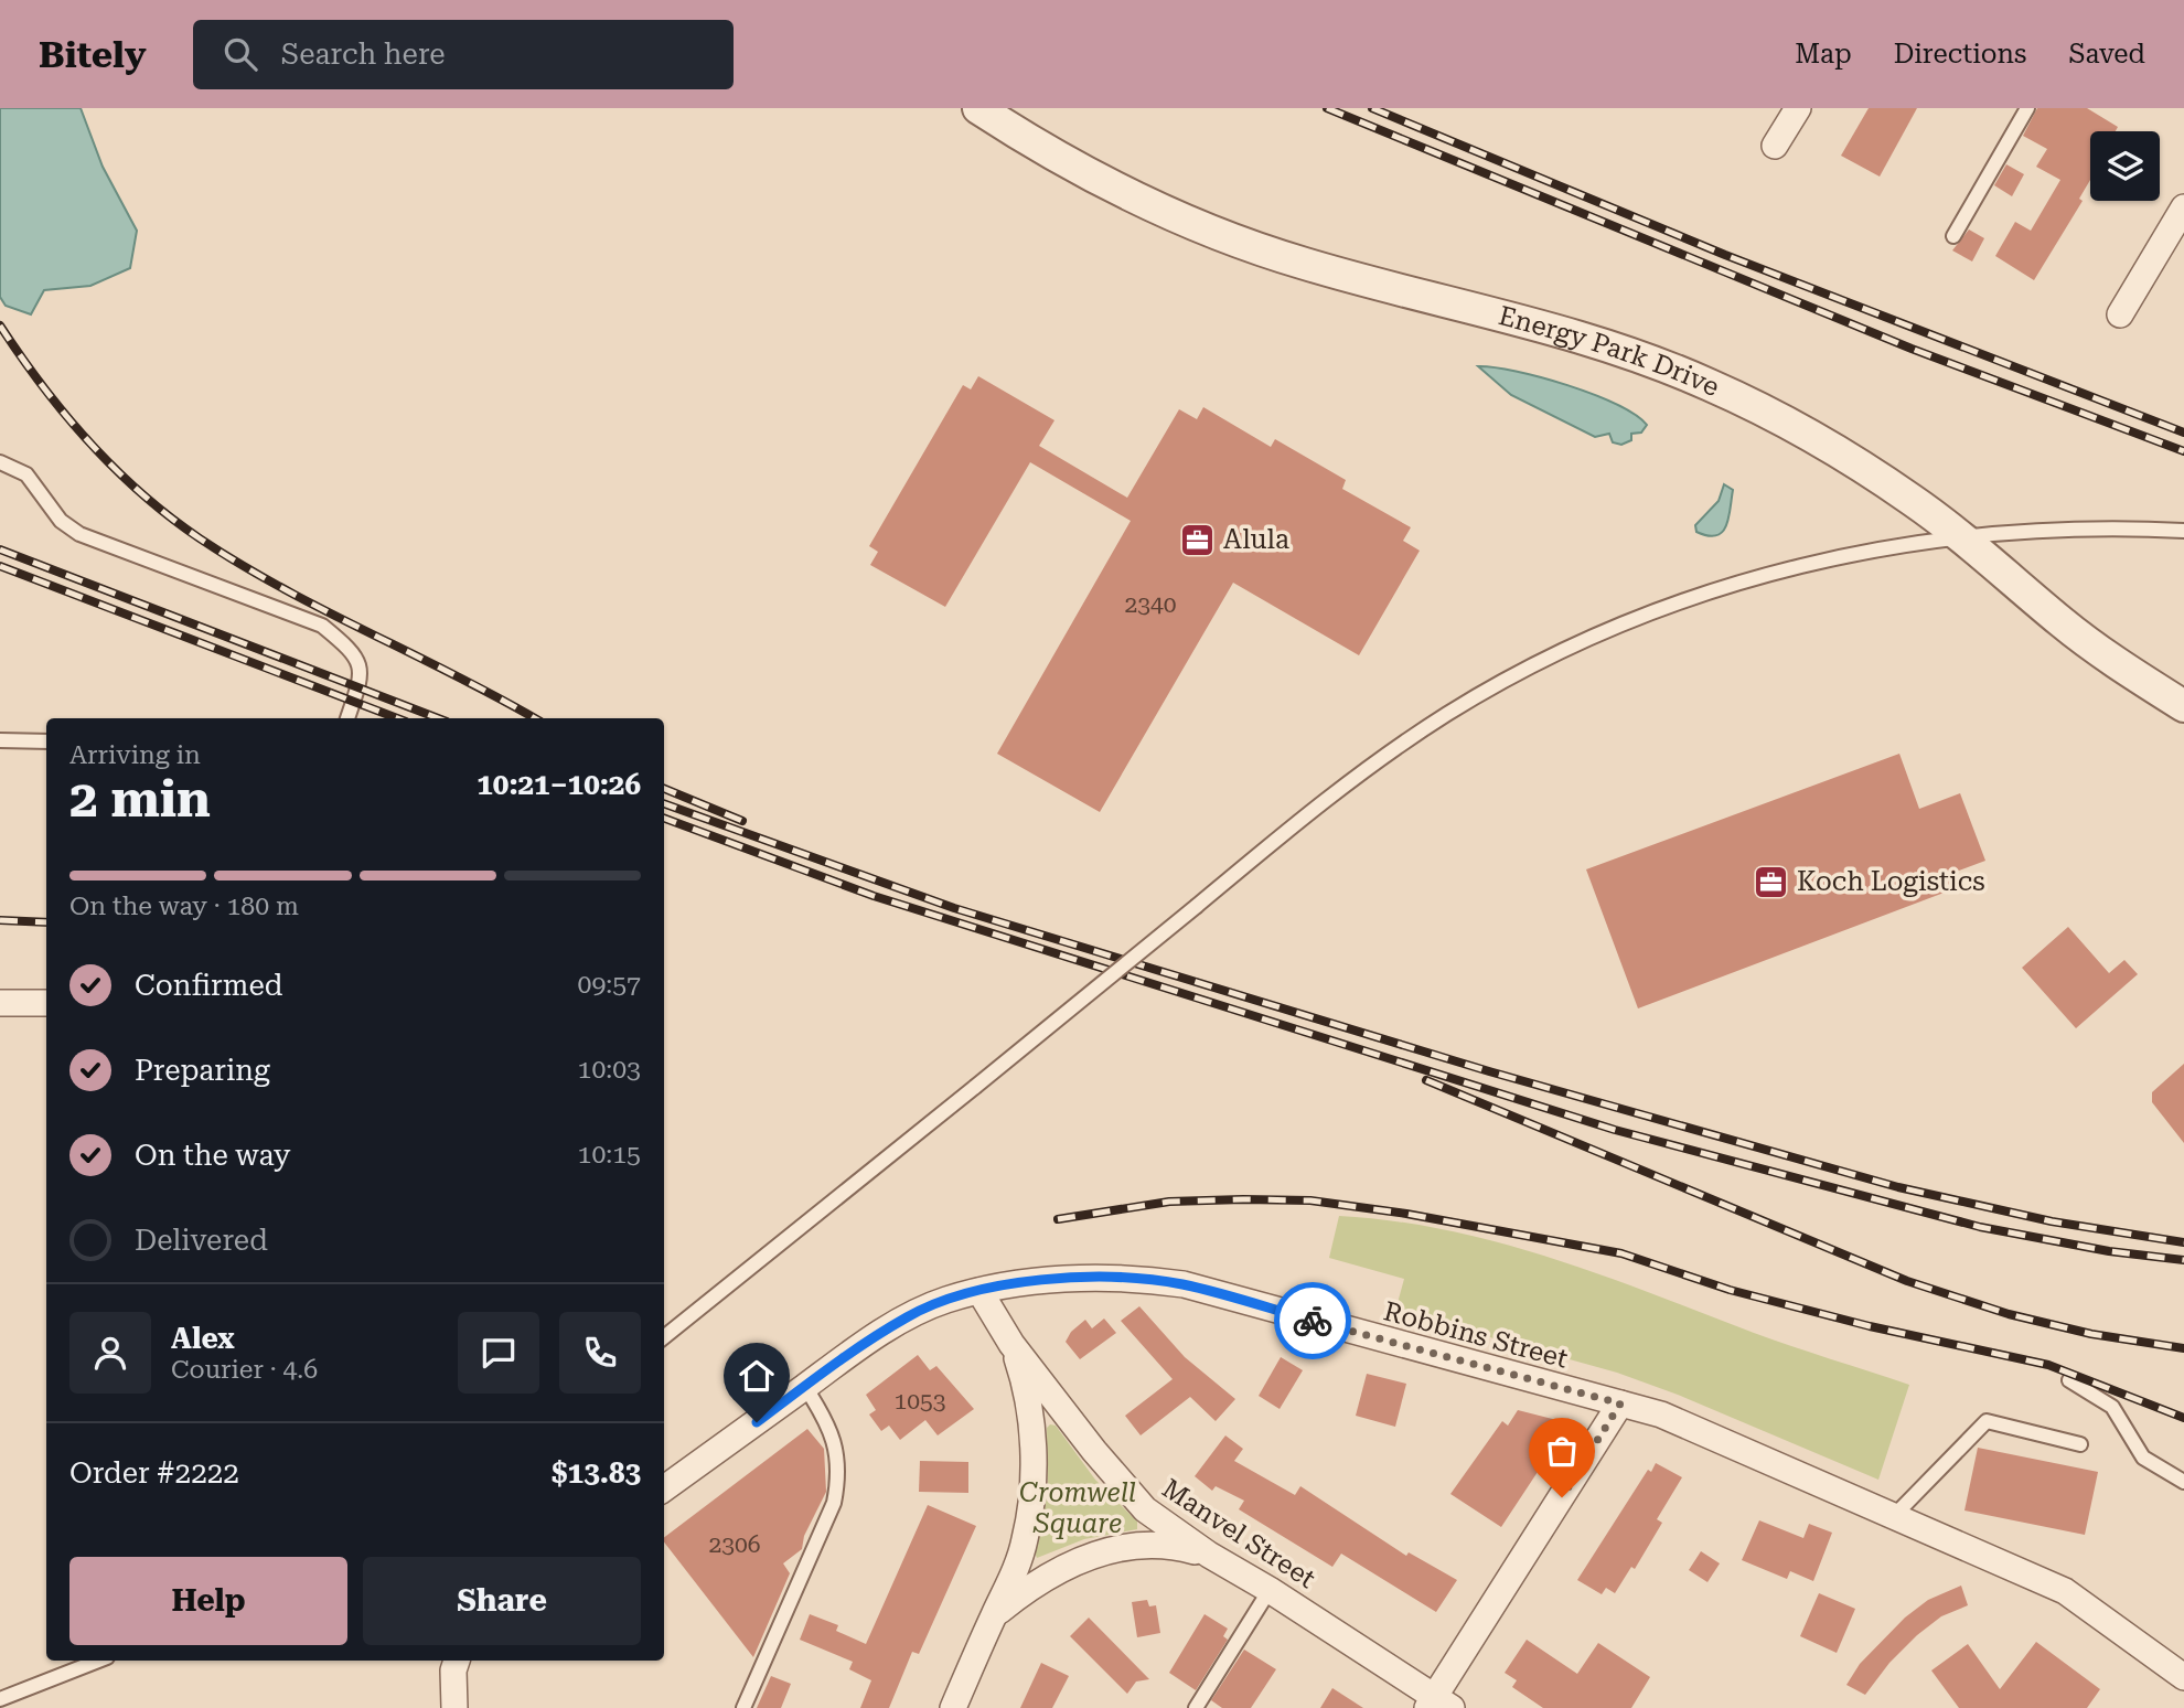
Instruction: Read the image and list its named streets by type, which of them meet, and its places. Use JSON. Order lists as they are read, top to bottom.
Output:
{
  "streets": {
    "street": ["Energy Park Drive", "Robbins Street", "Manvel Street"]
  },
  "crossings": [
    ["Robbins Street", "Manvel Street"]
  ],
  "parks": ["Cromwell Square"],
  "places": {
    "office": ["Alula", "Koch Logistics"]
  },
  "house_numbers": ["2340", "1053", "2306"],
  "page": {
    "header": "Bitely",
    "search": "Search here",
    "nav": ["Map", "Directions", "Saved"],
    "heading": ["2 min", "Arriving in", "10:21–10:26"],
    "panel": [
      "Alex",
      "Courier · 4.6",
      "Order #2222",
      "$13.83"
    ],
    "bar": "On the way · 180 m",
    "list": [
      ["Confirmed", "09:57"],
      ["Preparing", "10:03"],
      ["On the way", "10:15"],
      "Delivered"
    ],
    "buttons": ["Help", "Share"]
  }
}
